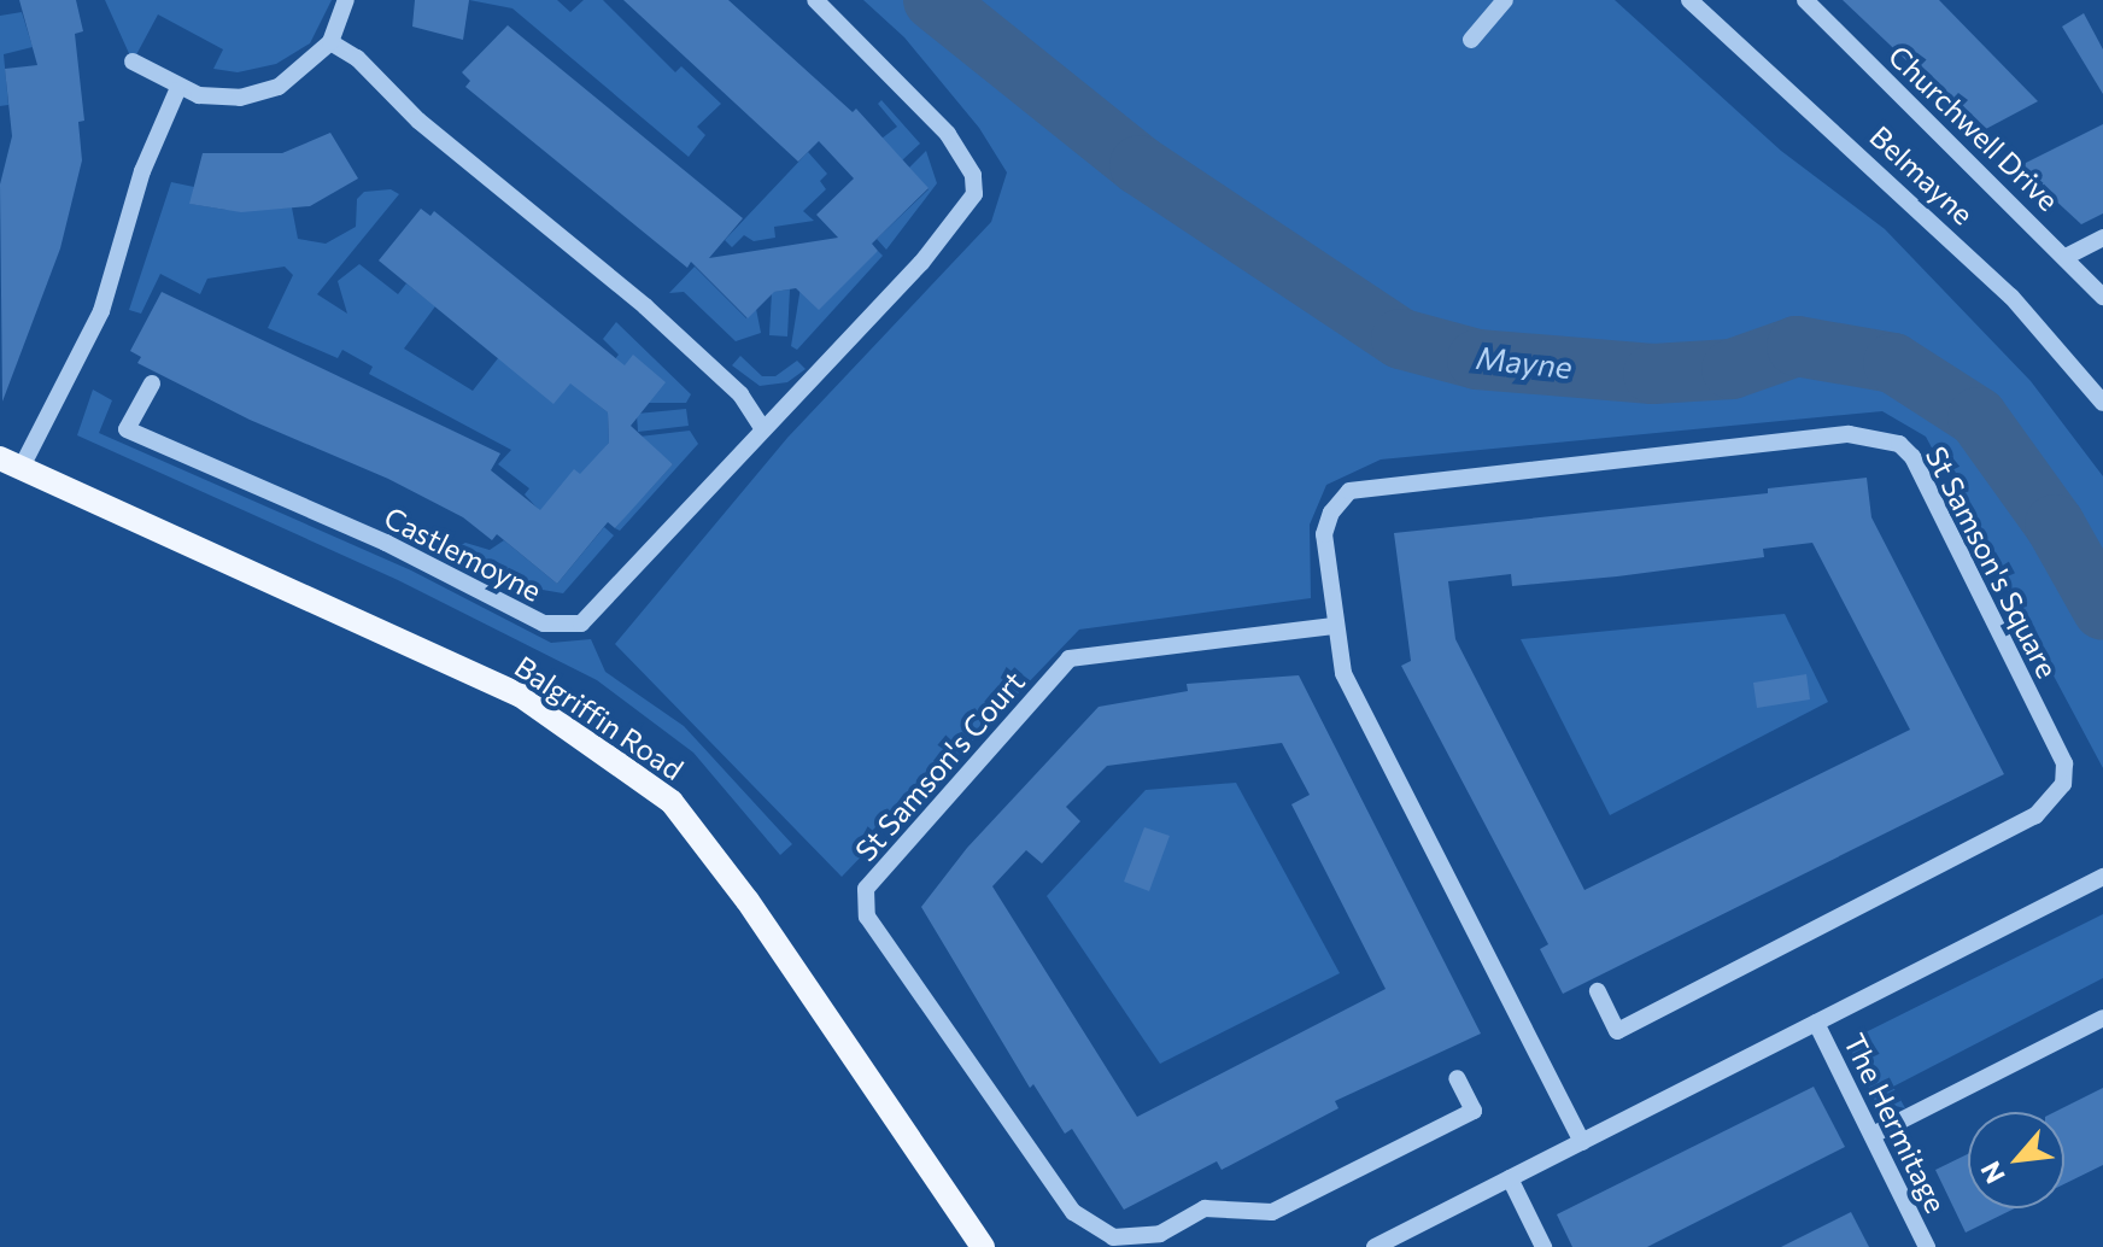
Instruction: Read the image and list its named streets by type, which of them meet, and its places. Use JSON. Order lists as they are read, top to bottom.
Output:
{
  "streets": {
    "main road": ["Balgriffin Road"],
    "street": [
      "Churchwell Drive",
      "Belmayne",
      "Castlemoyne",
      "St Samson's Square",
      "St Samson's Court",
      "The Hermitage"
    ]
  },
  "crossings": [
    ["St Samson's Square", "St Samson's Court"]
  ],
  "water": ["Mayne"],
  "north": "bottom left"
}
